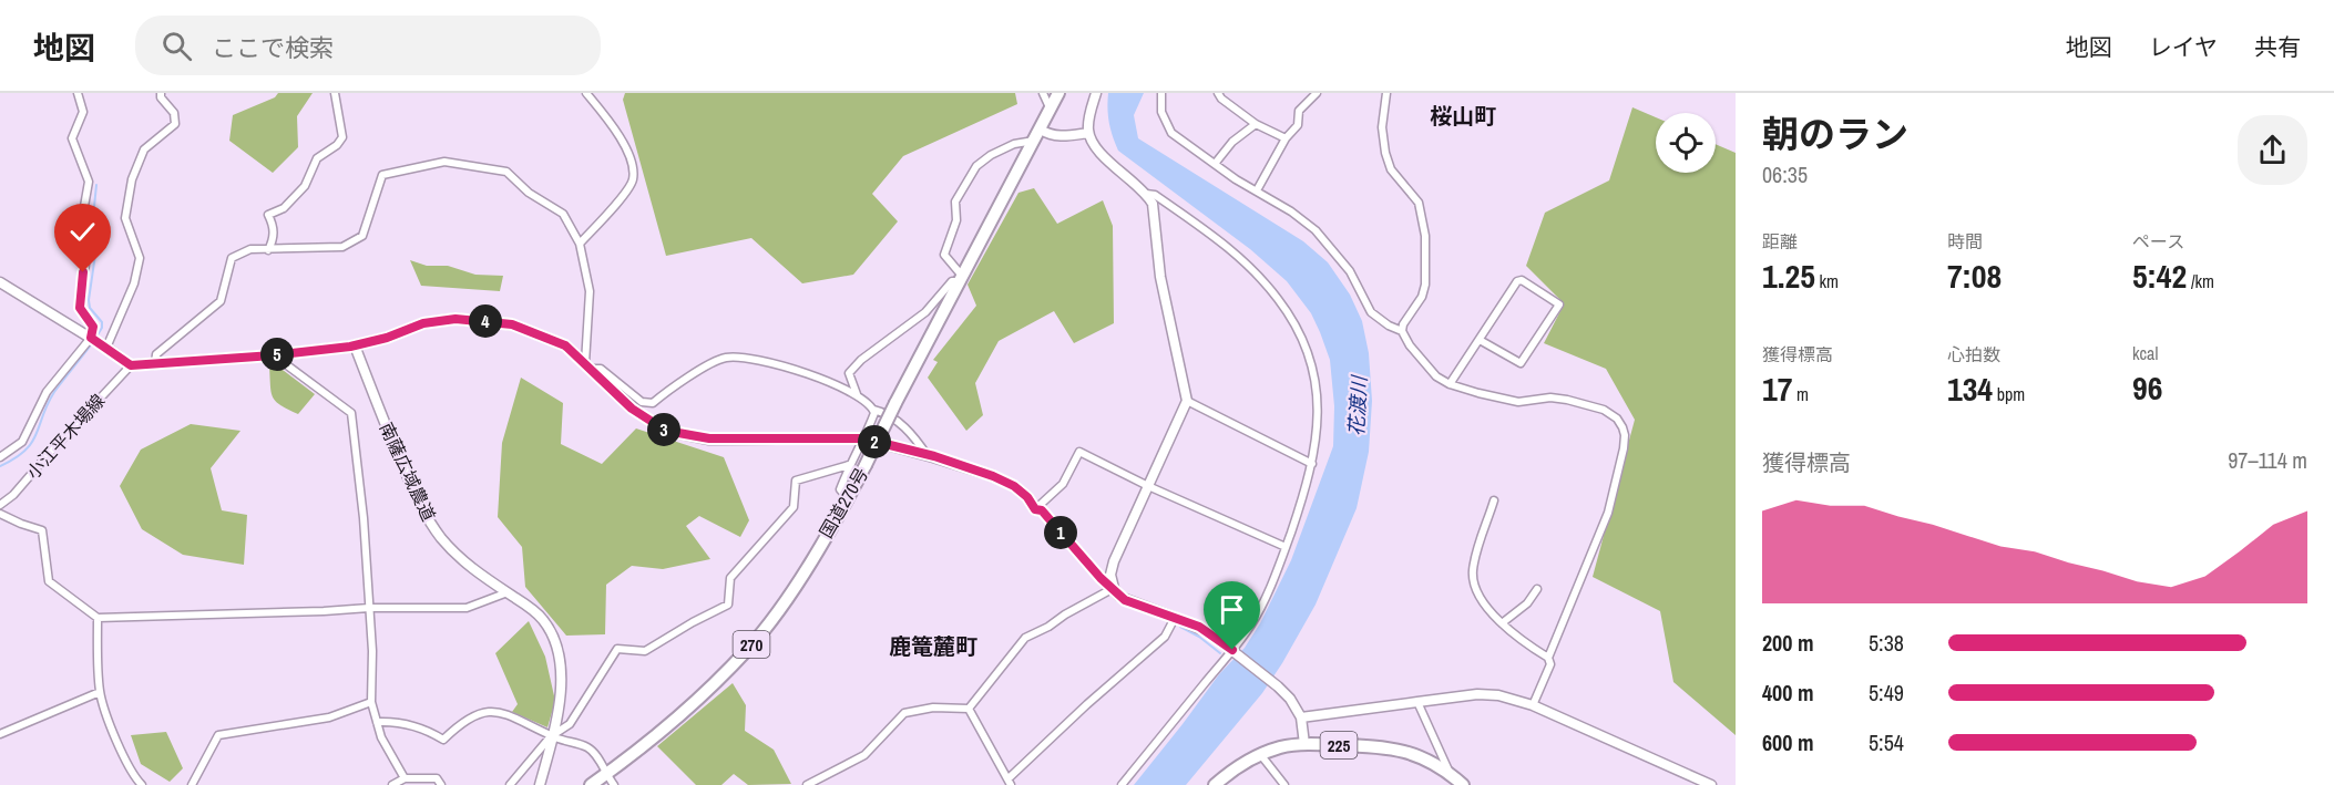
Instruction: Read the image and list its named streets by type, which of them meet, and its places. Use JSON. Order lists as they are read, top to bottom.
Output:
{
  "streets": {
    "highway": ["国道270号", "270", "225"],
    "street": ["小江平木場線", "南薩広域農道"]
  },
  "districts": ["桜山町", "鹿篭麓町"],
  "water": ["花渡川"],
  "page": {
    "header": "地図",
    "search": "ここで検索",
    "nav": ["地図", "レイヤ", "共有"],
    "heading": ["朝のラン", "06:35"],
    "stats": [
      ["距離", "1.25 km"],
      ["時間", "7:08"],
      ["ペース", "5:42 /km"],
      ["獲得標高", "17 m"],
      ["心拍数", "134 bpm"],
      ["kcal", "96"]
    ],
    "pins": [
      "4",
      "5",
      "3",
      "2",
      "1"
    ],
    "chart": ["獲得標高", "97–114 m"],
    "list": [
      {
        "name": "200 m",
        "note": "5:38"
      },
      {
        "name": "400 m",
        "note": "5:49"
      },
      {
        "name": "600 m",
        "note": "5:54"
      }
    ]
  }
}
